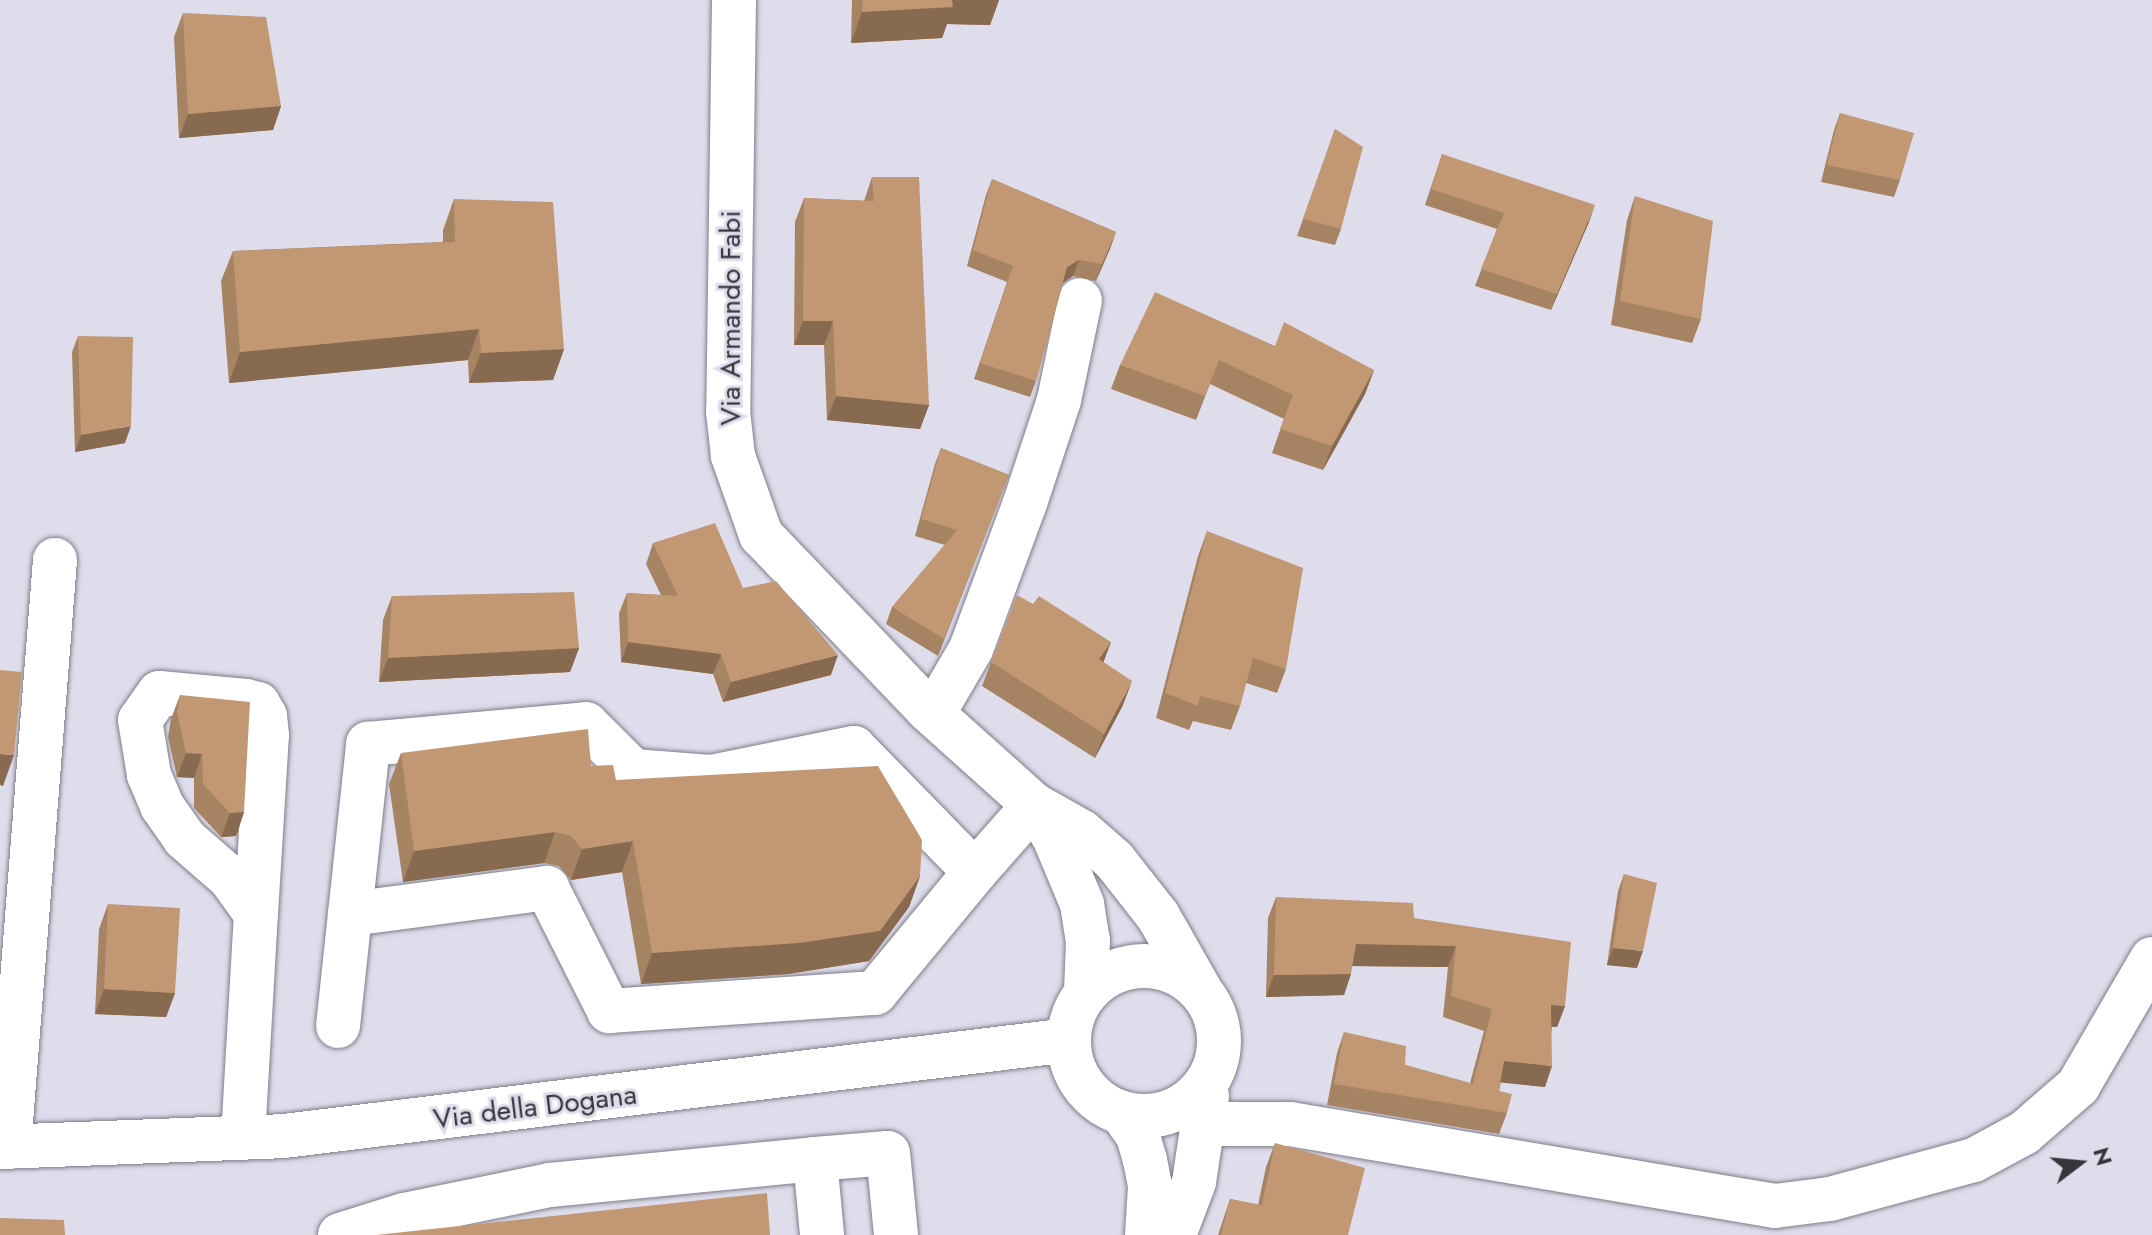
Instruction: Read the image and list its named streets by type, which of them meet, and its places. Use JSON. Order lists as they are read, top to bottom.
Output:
{
  "streets": {
    "street": ["Via Armando Fabi", "Via della Dogana"]
  },
  "north": "right"
}
